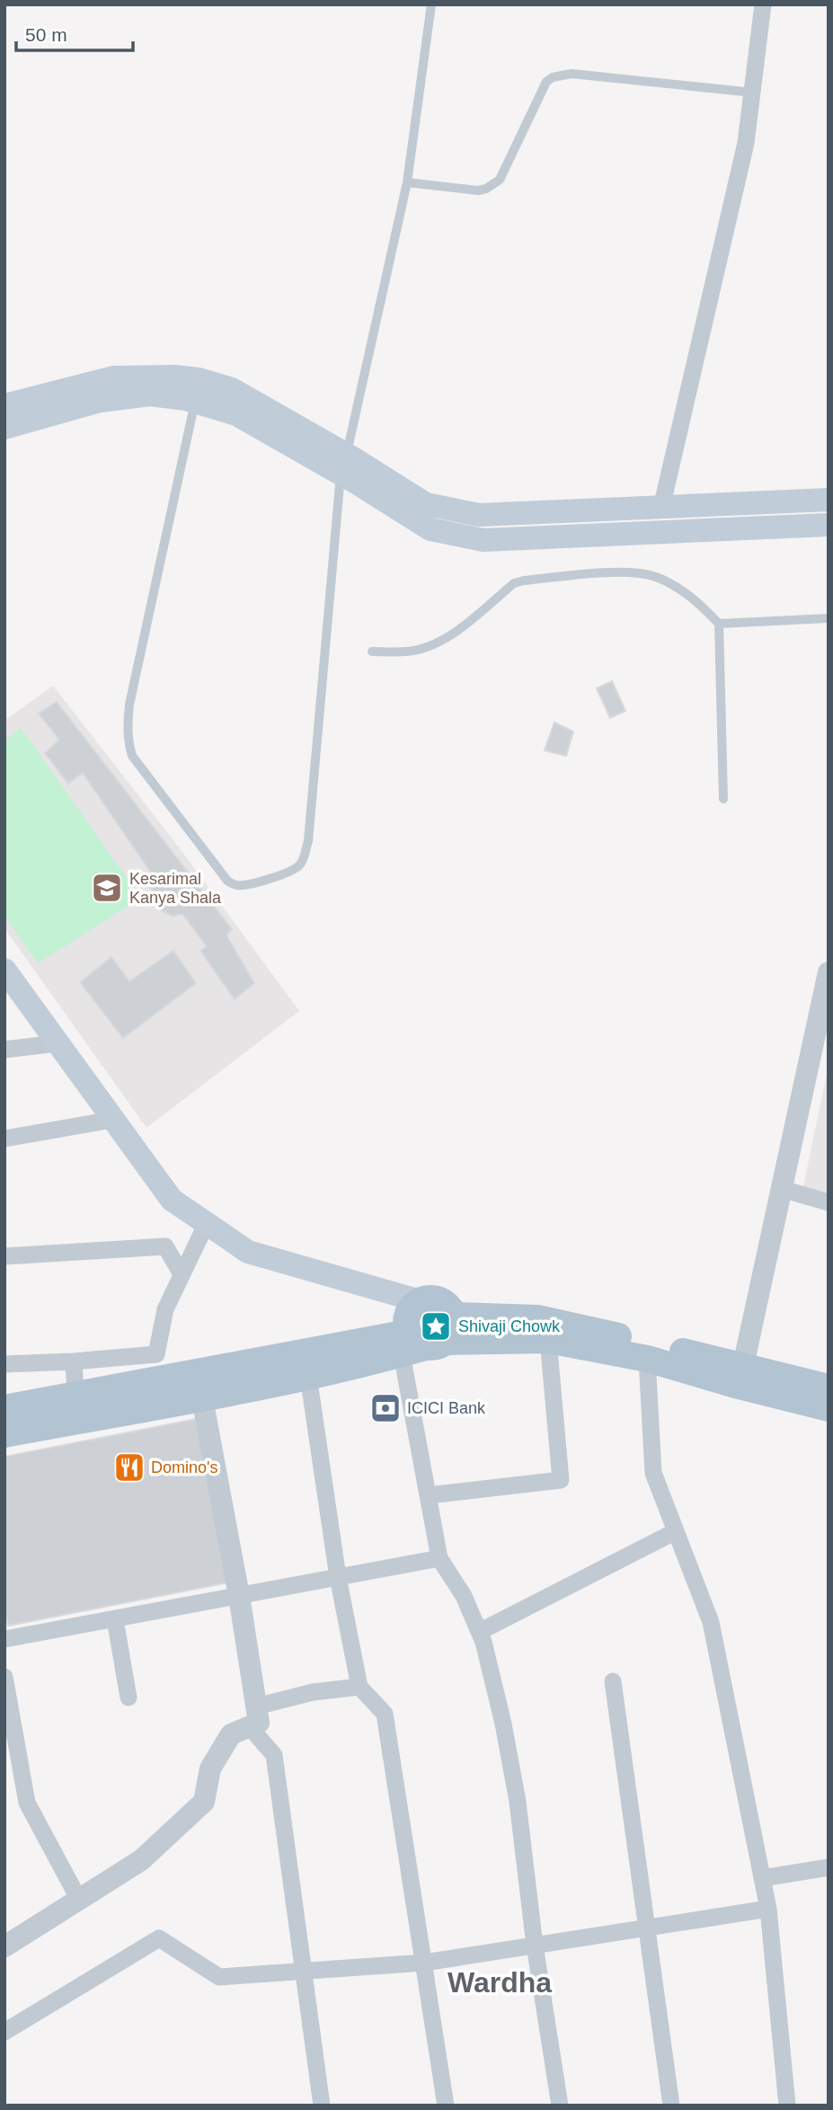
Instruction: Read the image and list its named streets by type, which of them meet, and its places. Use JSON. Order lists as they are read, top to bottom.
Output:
{
  "districts": ["Wardha"],
  "places": {
    "school or university": ["Kesarimal Kanya Shala"],
    "place": ["Shivaji Chowk"],
    "bank": ["ICICI Bank"],
    "restaurant": ["Domino's"]
  },
  "scale_bar": "50 m"
}
